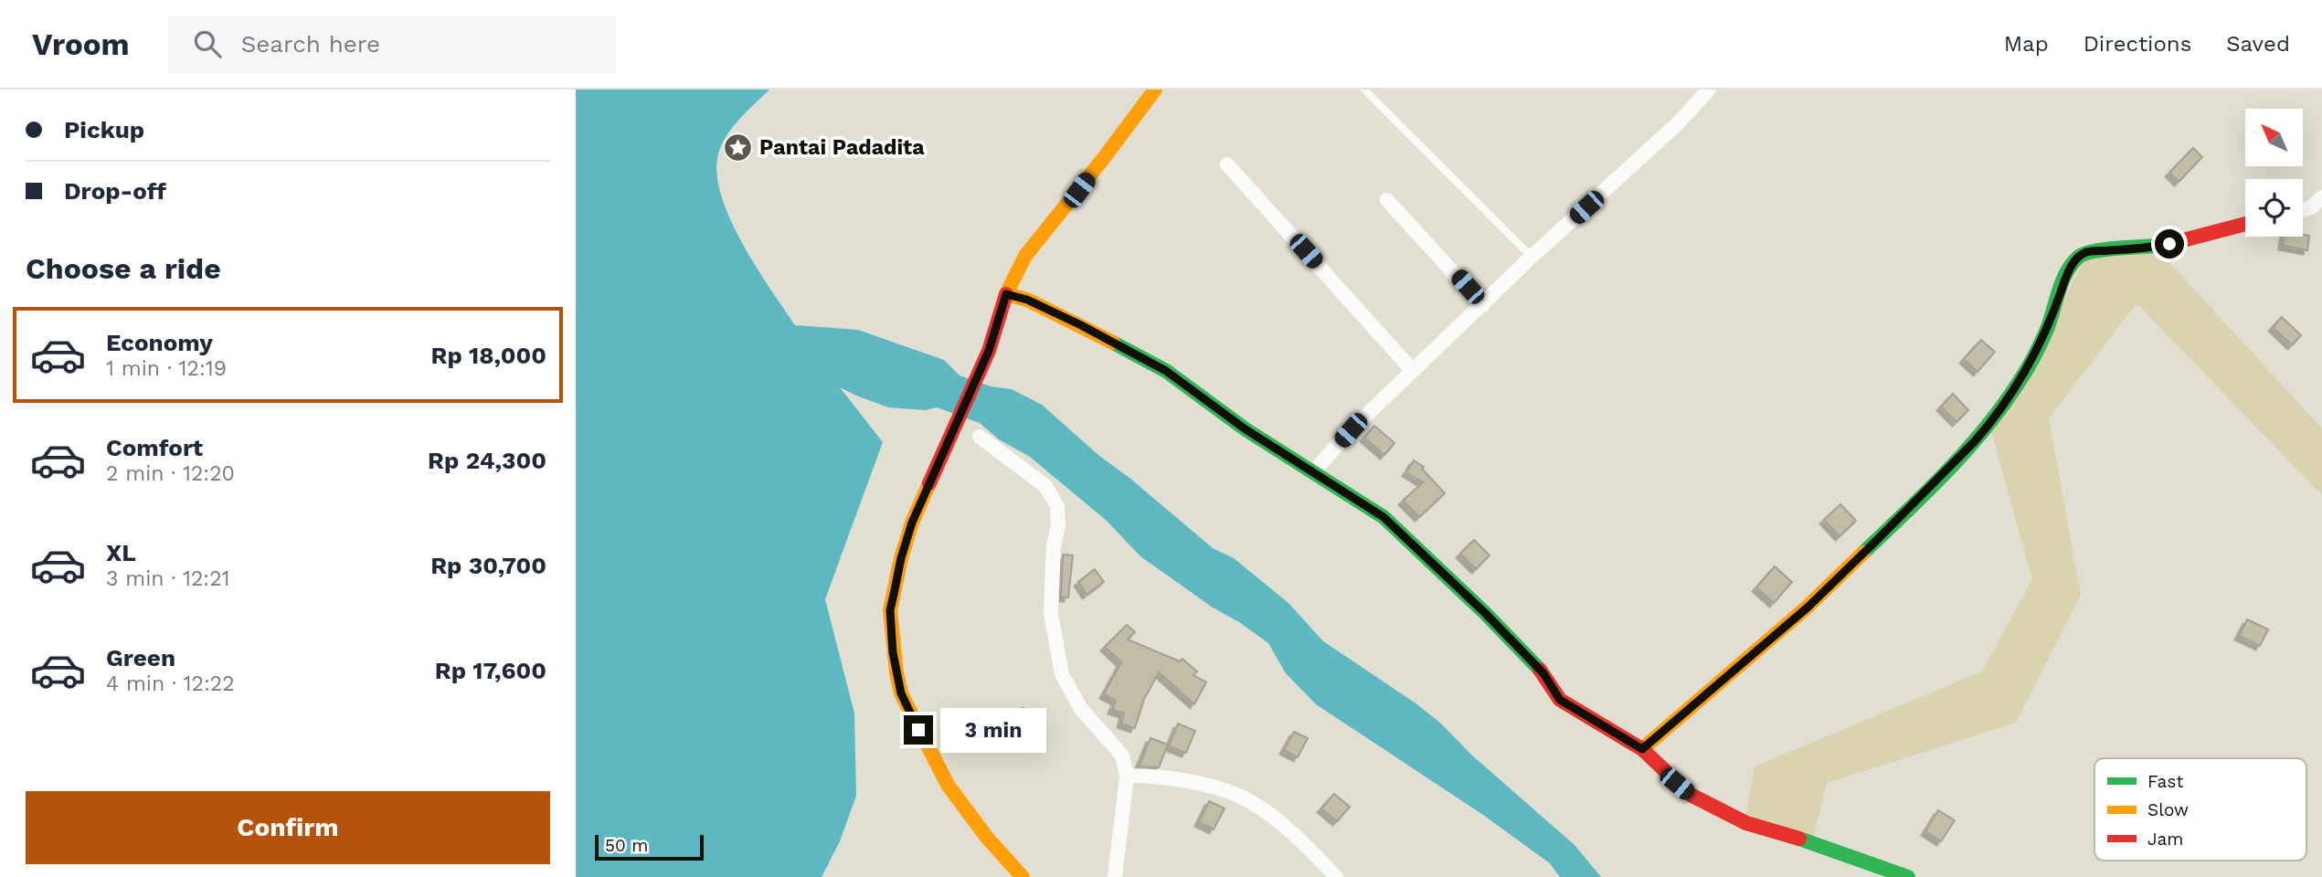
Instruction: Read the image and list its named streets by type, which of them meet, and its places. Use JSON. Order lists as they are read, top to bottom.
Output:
{
  "places": {
    "place": ["Pantai Padadita"]
  },
  "legend": ["Fast", "Slow", "Jam"],
  "scale_bar": "50 m",
  "north": "top left",
  "page": {
    "header": "Vroom",
    "search": "Search here",
    "nav": ["Map", "Directions", "Saved"],
    "banner": ["Pickup", "Drop-off"],
    "heading": "Choose a ride",
    "list": [
      {
        "name": "Economy",
        "note": "1 min · 12:19",
        "value": "Rp 18,000"
      },
      {
        "name": "Comfort",
        "note": "2 min · 12:20",
        "value": "Rp 24,300"
      },
      {
        "name": "XL",
        "note": "3 min · 12:21",
        "value": "Rp 30,700"
      },
      {
        "name": "Green",
        "note": "4 min · 12:22",
        "value": "Rp 17,600"
      }
    ],
    "bubble": "3 min",
    "buttons": "Confirm",
    "scale": "50 m"
  }
}
